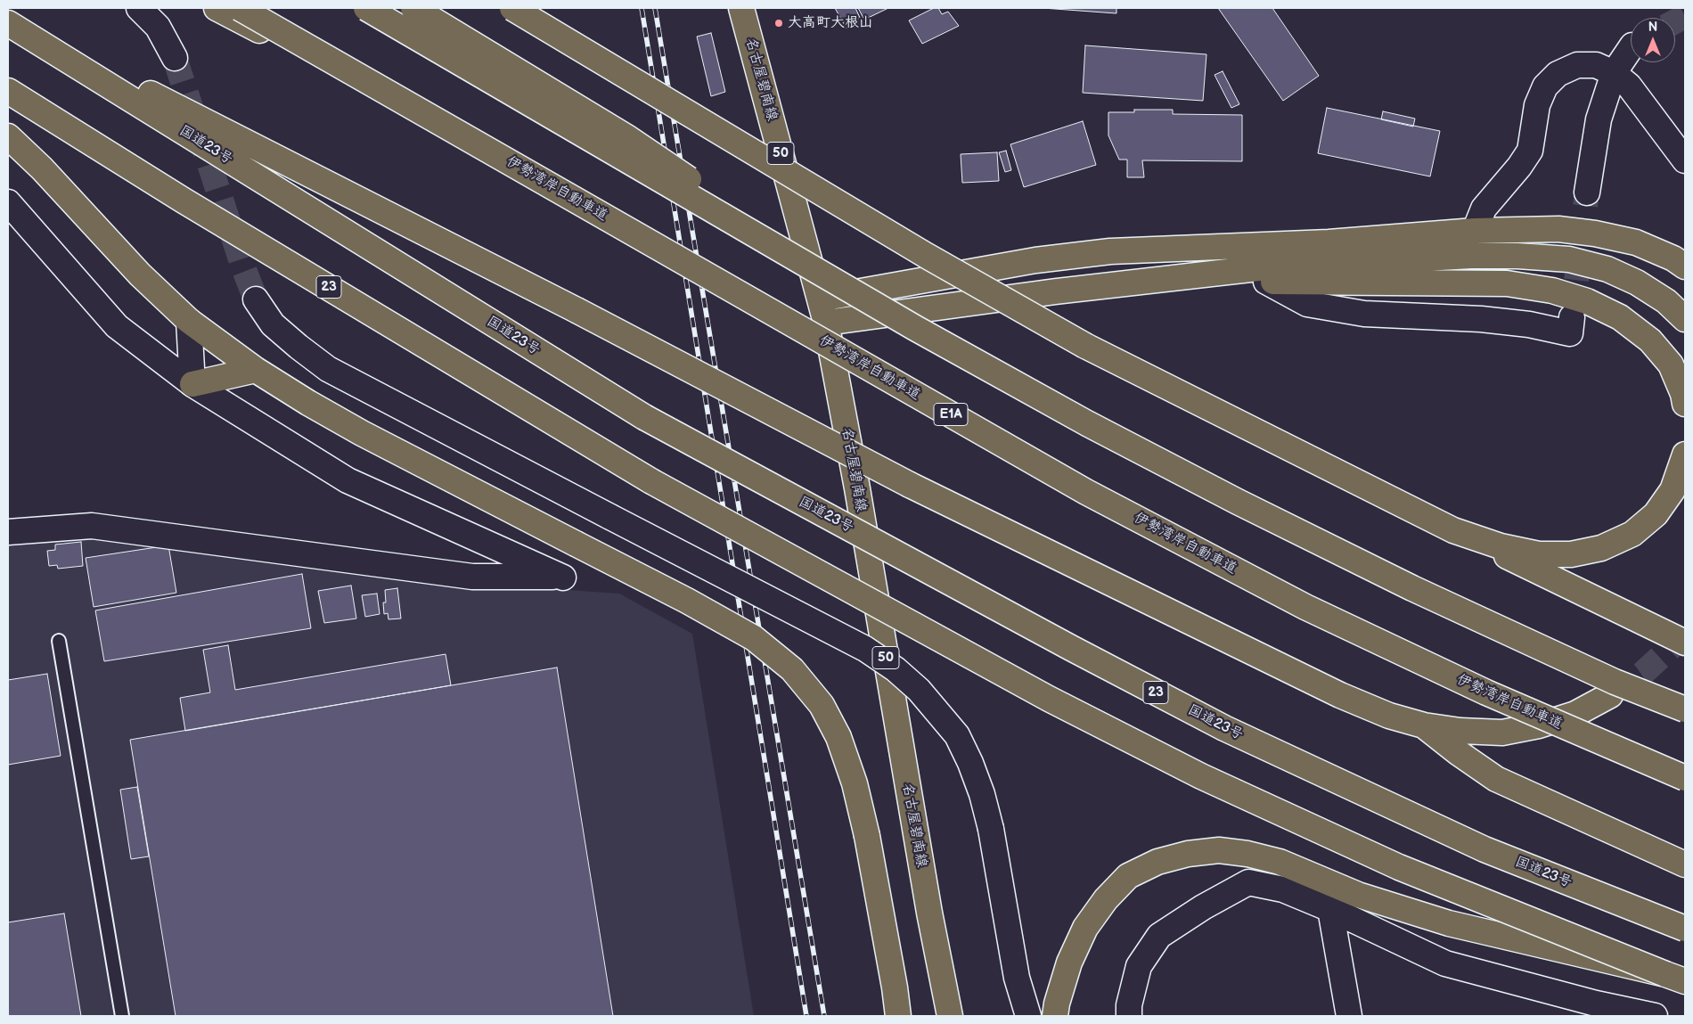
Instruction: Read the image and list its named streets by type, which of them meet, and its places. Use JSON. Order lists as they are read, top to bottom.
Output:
{
  "streets": {
    "main road": [
      "名古屋碧南線",
      "国道23号",
      "50",
      "伊勢湾岸自動車道",
      "23",
      "E1A"
    ]
  },
  "places": ["大高町大根山"],
  "north": "top"
}
